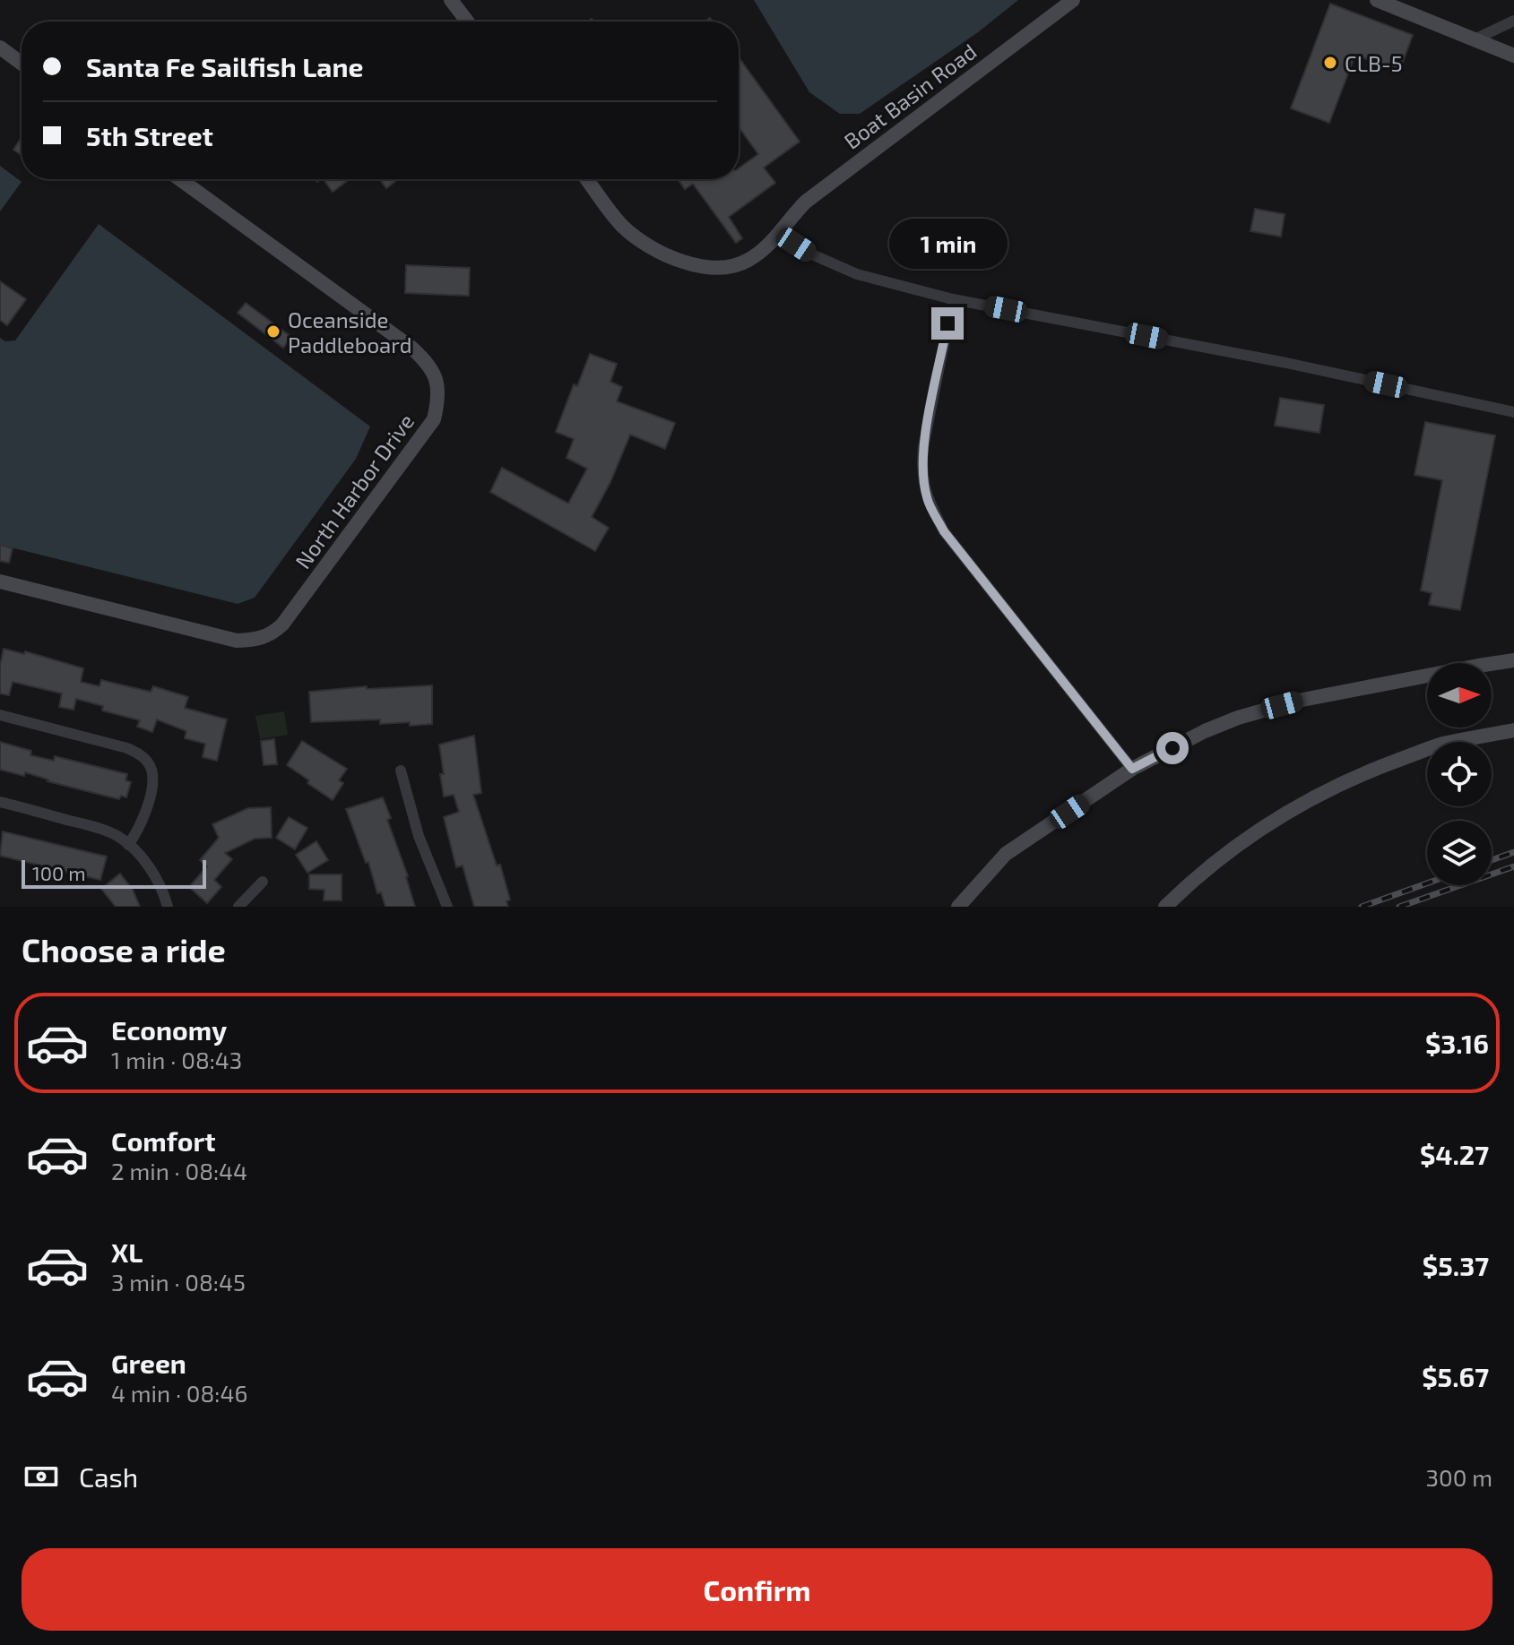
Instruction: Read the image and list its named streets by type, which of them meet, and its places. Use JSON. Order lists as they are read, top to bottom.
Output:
{
  "streets": {
    "street": ["Boat Basin Road", "North Harbor Drive"]
  },
  "places": ["CLB-5", "Oceanside Paddleboard"],
  "scale_bar": "100 m",
  "north": "right",
  "page": {
    "banner": ["Santa Fe Sailfish Lane", "5th Street"],
    "bubble": "1 min",
    "scale": "100 m",
    "heading": "Choose a ride",
    "list": [
      {
        "name": "Economy",
        "note": "1 min · 08:43",
        "value": "$3.16"
      },
      {
        "name": "Comfort",
        "note": "2 min · 08:44",
        "value": "$4.27"
      },
      {
        "name": "XL",
        "note": "3 min · 08:45",
        "value": "$5.37"
      },
      {
        "name": "Green",
        "note": "4 min · 08:46",
        "value": "$5.67"
      }
    ],
    "pay": ["Cash", "300 m"],
    "buttons": "Confirm"
  }
}
